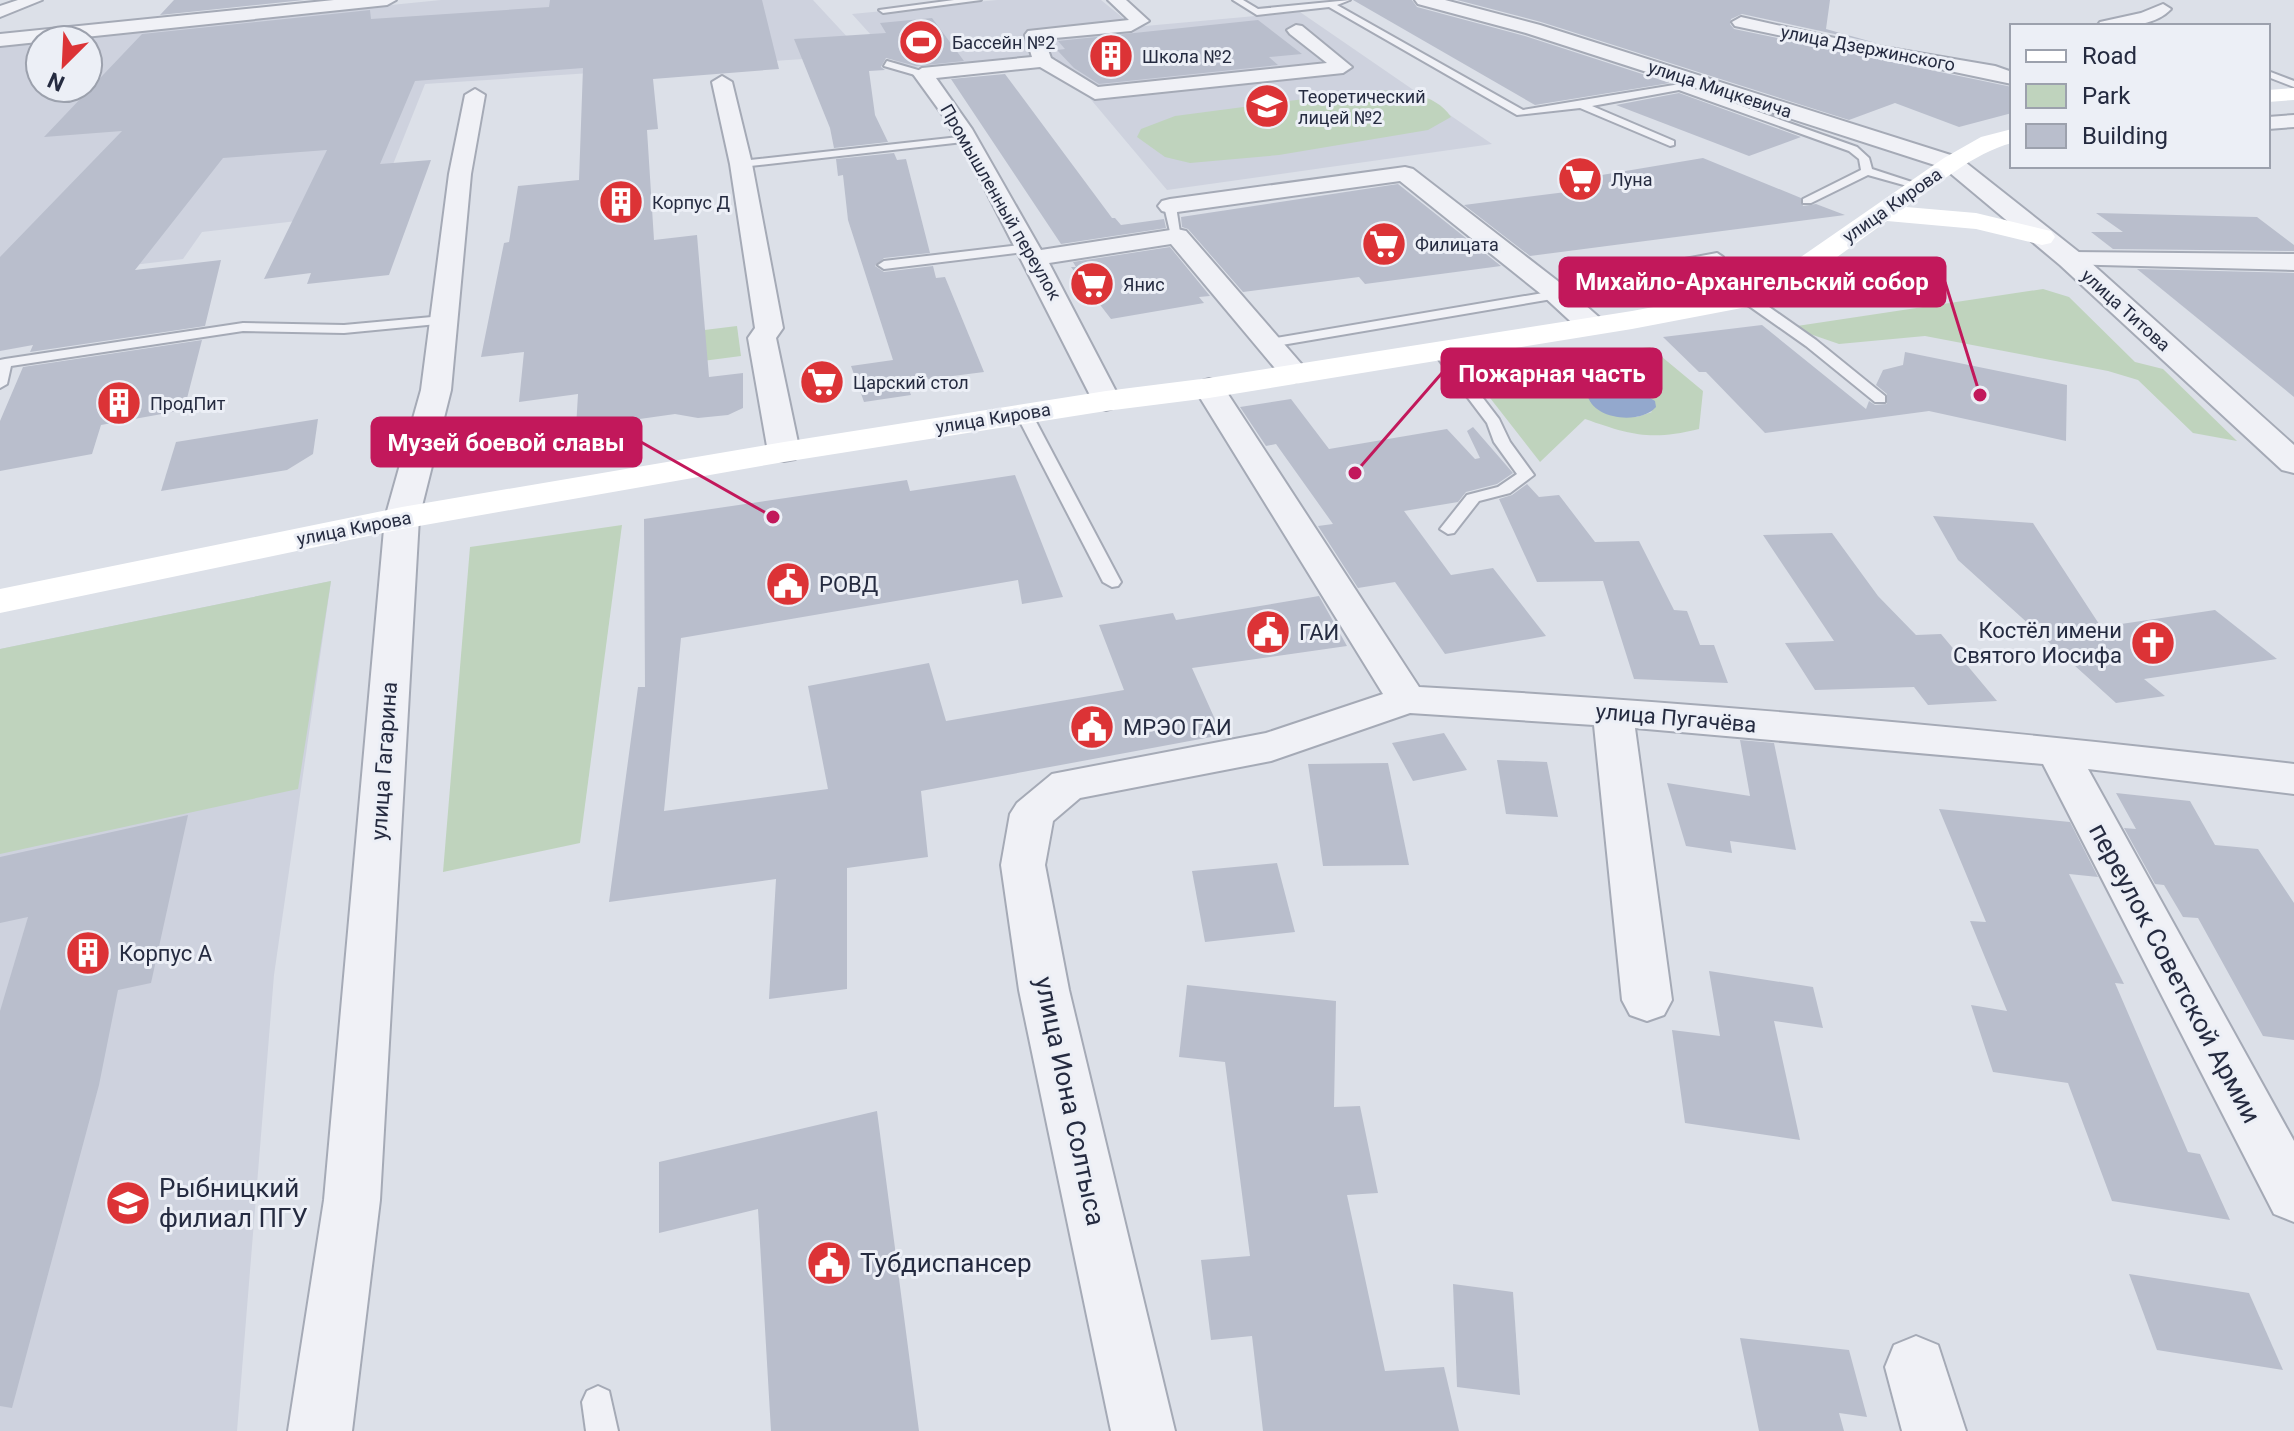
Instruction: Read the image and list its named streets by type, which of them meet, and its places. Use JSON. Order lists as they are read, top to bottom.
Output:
{
  "streets": {
    "main road": ["улица Кирова"],
    "street": [
      "улица Дзержинского",
      "улица Мицкевича",
      "Промышленный переулок",
      "улица Титова",
      "улица Пугачёва",
      "улица Гагарина",
      "переулок Советской Армии",
      "улица Иона Солтыса"
    ]
  },
  "crossings": [
    ["улица Мицкевича", "улица Кирова"],
    ["улица Мицкевича", "улица Титова"],
    ["Промышленный переулок", "улица Кирова"],
    ["улица Кирова", "улица Титова"],
    ["улица Кирова", "улица Гагарина"],
    ["улица Пугачёва", "переулок Советской Армии"],
    ["улица Пугачёва", "улица Иона Солтыса"]
  ],
  "places": {
    "sports": ["Бассейн №2"],
    "building": [
      "Школа №2",
      "Корпус Д",
      "ПродПит",
      "Корпус А"
    ],
    "school or university": ["Теоретический лицей №2", "Рыбницкий филиал ПГУ"],
    "supermarket": [
      "Луна",
      "Филицата",
      "Янис",
      "Царский стол"
    ],
    "other": ["Михайло-Архангельский собор", "Пожарная часть", "Музей боевой славы"],
    "public building": [
      "РОВД",
      "ГАИ",
      "МРЭО ГАИ",
      "Тубдиспансер"
    ],
    "church": ["Костёл имени Святого Иосифа"]
  },
  "legend": ["Road", "Park", "Building"],
  "north": "bottom left"
}
